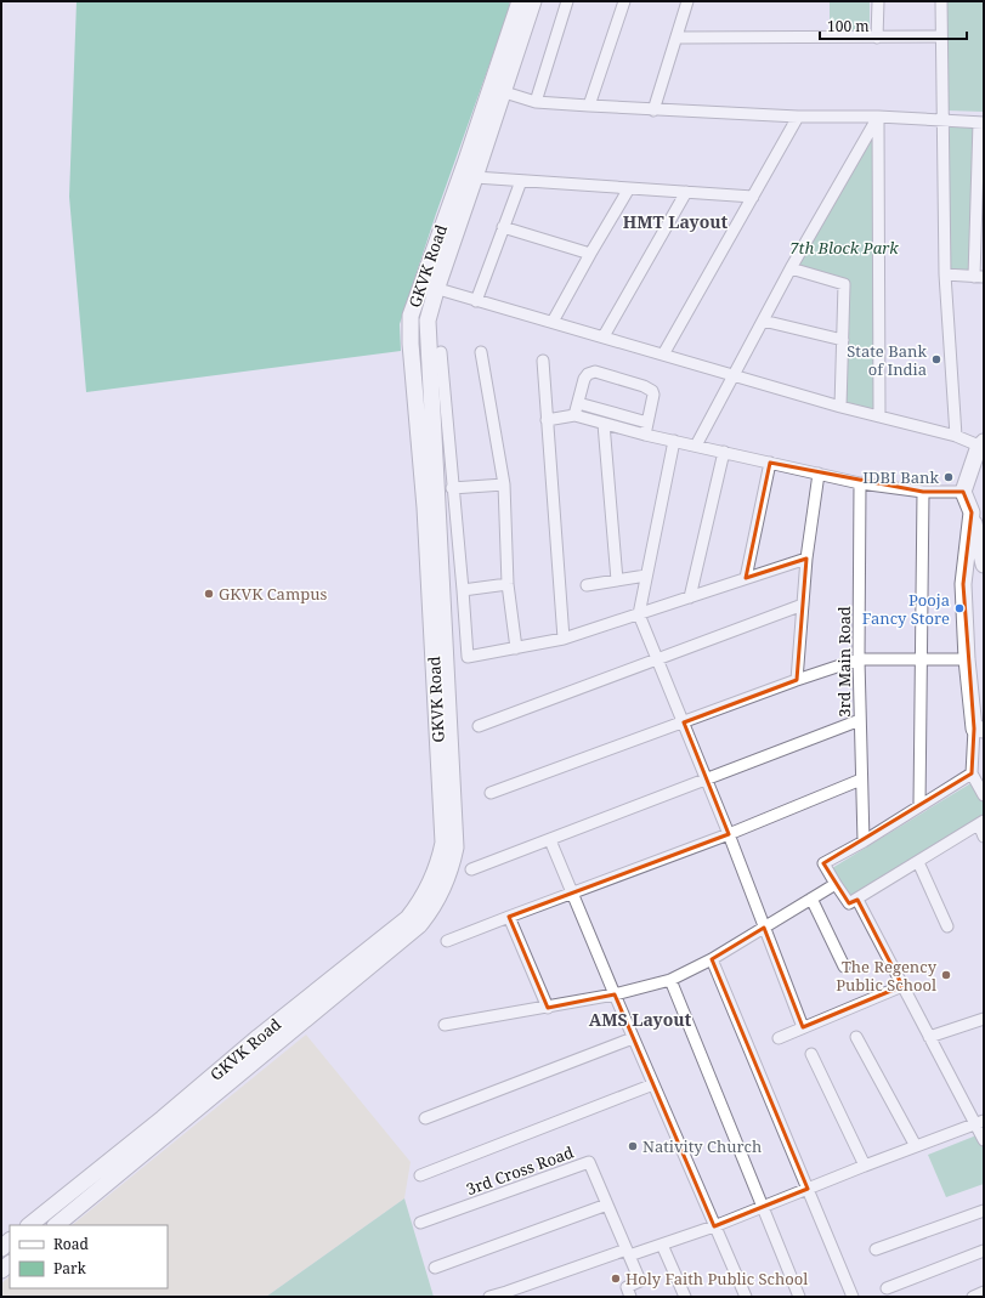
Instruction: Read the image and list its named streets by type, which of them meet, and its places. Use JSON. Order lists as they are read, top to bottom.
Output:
{
  "streets": {
    "main road": ["GKVK Road"],
    "street": ["3rd Main Road", "3rd Cross Road"]
  },
  "districts": ["HMT Layout", "AMS Layout"],
  "parks": ["7th Block Park"],
  "places": [
    "State Bank of India",
    "IDBI Bank",
    "GKVK Campus",
    "Pooja Fancy Store",
    "The Regency Public School",
    "Nativity Church",
    "Holy Faith Public School"
  ],
  "legend": ["Road", "Park"],
  "scale_bar": "100 m"
}
